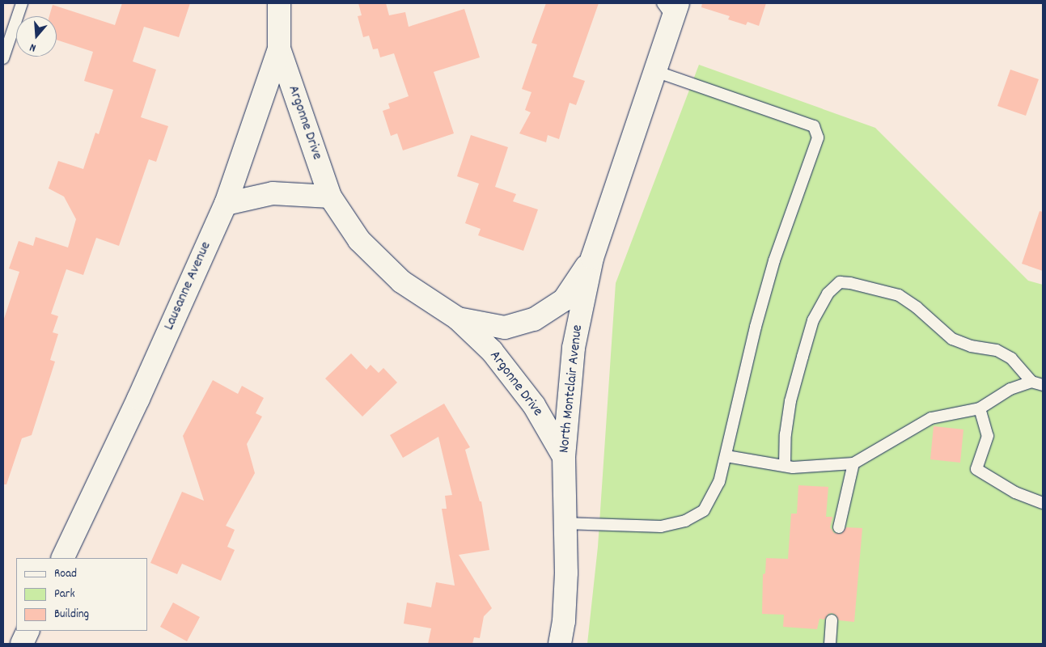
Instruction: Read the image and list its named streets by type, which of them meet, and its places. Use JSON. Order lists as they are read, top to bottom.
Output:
{
  "streets": {
    "street": ["Argonne Drive", "Lausanne Avenue", "North Montclair Avenue"]
  },
  "crossings": [
    ["Argonne Drive", "Lausanne Avenue"],
    ["Argonne Drive", "North Montclair Avenue"]
  ],
  "legend": ["Road", "Park", "Building"],
  "north": "bottom"
}
